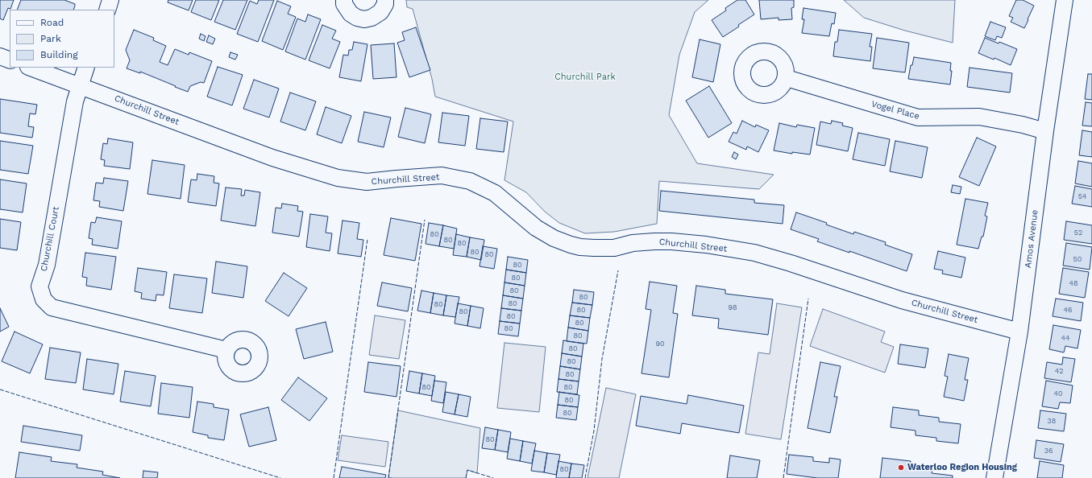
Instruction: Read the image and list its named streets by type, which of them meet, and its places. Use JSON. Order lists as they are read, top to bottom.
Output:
{
  "streets": {
    "street": [
      "Churchill Street",
      "Vogel Place",
      "Churchill Court",
      "Amos Avenue"
    ]
  },
  "crossings": [
    ["Churchill Street", "Churchill Court"],
    ["Churchill Street", "Amos Avenue"],
    ["Vogel Place", "Amos Avenue"]
  ],
  "parks": ["Churchill Park"],
  "places": ["Waterloo Region Housing"],
  "house_numbers": [
    "54",
    "52",
    "80",
    "80",
    "80",
    "80",
    "80",
    "50",
    "80",
    "80",
    "48",
    "80",
    "80",
    "80",
    "80",
    "98",
    "80",
    "46",
    "80",
    "80",
    "80",
    "80",
    "80",
    "44",
    "90",
    "80",
    "80",
    "42",
    "80",
    "80",
    "80",
    "40",
    "80",
    "80",
    "38",
    "80",
    "36",
    "80"
  ],
  "legend": ["Road", "Park", "Building"]
}
